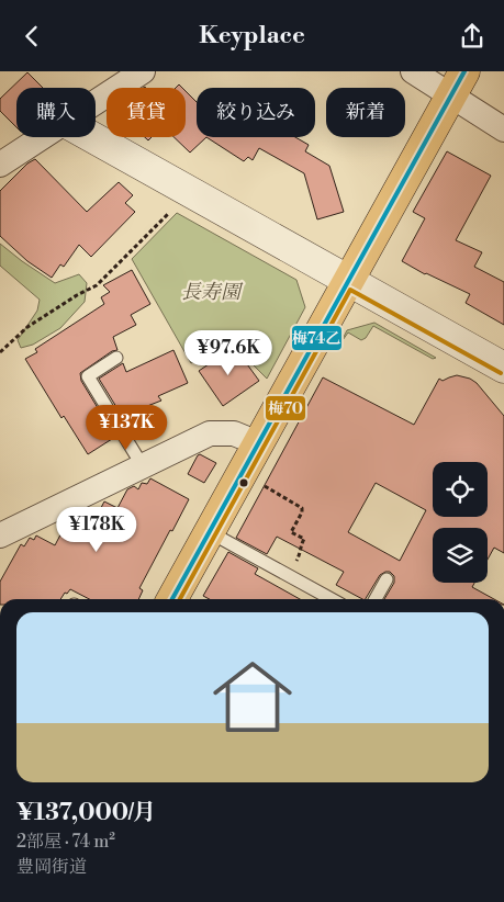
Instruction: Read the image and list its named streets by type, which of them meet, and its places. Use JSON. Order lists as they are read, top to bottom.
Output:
{
  "parks": ["長寿園"],
  "lines": ["transit line 梅74乙", "transit line 梅70"],
  "page": {
    "header": "Keyplace",
    "chip": [
      "購入",
      "賃貸",
      "絞り込み",
      "新着"
    ],
    "price": ["¥97.6K", "¥137K", "¥178K"],
    "list": [
      {
        "name": "¥137,000/月",
        "note": "2部屋 · 74 m² · 豊岡街道"
      }
    ]
  }
}
